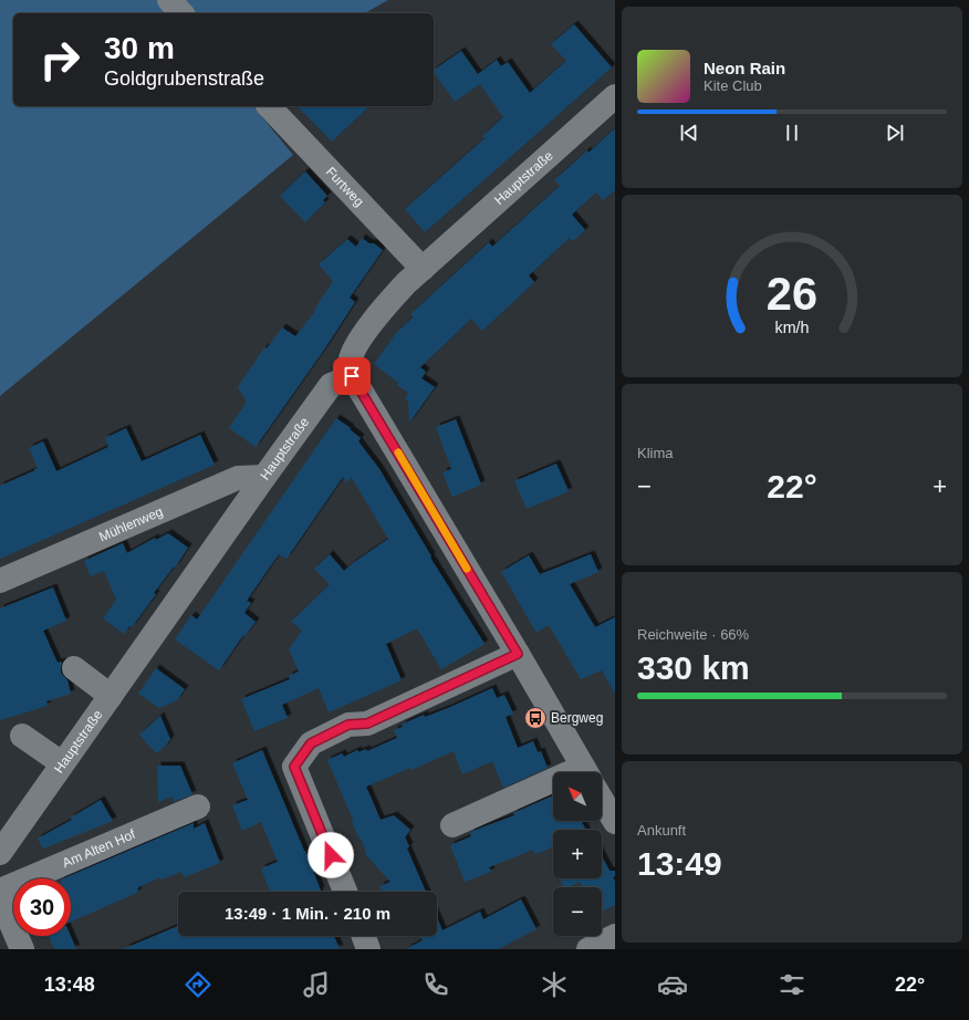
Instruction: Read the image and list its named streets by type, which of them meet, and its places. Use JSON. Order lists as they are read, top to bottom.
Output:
{
  "streets": {
    "street": [
      "Hauptstraße",
      "Furtweg",
      "Mühlenweg",
      "Am Alten Hof"
    ]
  },
  "crossings": [
    ["Hauptstraße", "Furtweg"],
    ["Hauptstraße", "Mühlenweg"]
  ],
  "places": {
    "bus stop": ["Bergweg"]
  },
  "north": "top left",
  "page": {
    "turn": ["30 m", "Goldgrubenstraße"],
    "song": ["Neon Rain", "Kite Club"],
    "tile": [
      "Klima",
      ["Reichweite · 66%", "330 km"],
      ["Ankunft", "13:49"]
    ],
    "heat": ["−", "22°", "+"],
    "map_buttons": ["+", "−"],
    "limit": "30",
    "trip": "13:49 · 1 Min. · 210 m",
    "tabs": ["13:48", "22°"],
    "gauge": ["26", "km/h"]
  }
}
